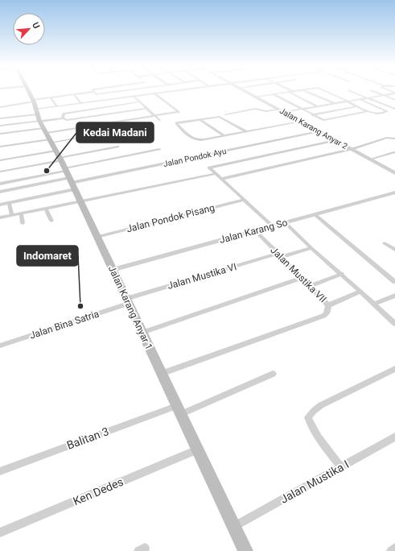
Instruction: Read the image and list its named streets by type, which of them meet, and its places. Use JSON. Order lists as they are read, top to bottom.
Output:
{
  "streets": {
    "main road": ["Jalan Karang Anyar 1"],
    "street": [
      "Jalan Karang Anyar 2",
      "Jalan Pondok Ayu",
      "Jalan Pondok Pisang",
      "Jalan Karang So",
      "Jalan Mustika VII",
      "Jalan Mustika VI",
      "Jalan Bina Satria",
      "Balitan 3",
      "Jalan Mustika I",
      "Ken Dedes"
    ]
  },
  "crossings": [
    ["Jalan Karang Anyar 2", "Jalan Pondok Ayu"],
    ["Jalan Pondok Ayu", "Jalan Karang Anyar 1"],
    ["Jalan Pondok Pisang", "Jalan Karang Anyar 1"],
    ["Jalan Karang So", "Jalan Mustika VII"],
    ["Jalan Karang So", "Jalan Karang Anyar 1"],
    ["Jalan Mustika VII", "Jalan Mustika VI"],
    ["Jalan Mustika VI", "Jalan Karang Anyar 1"],
    ["Jalan Mustika VI", "Jalan Bina Satria"],
    ["Jalan Karang Anyar 1", "Jalan Bina Satria"],
    ["Jalan Karang Anyar 1", "Balitan 3"],
    ["Jalan Karang Anyar 1", "Jalan Mustika I"],
    ["Jalan Karang Anyar 1", "Ken Dedes"]
  ],
  "places": ["Kedai Madani", "Indomaret"],
  "north": "top right"
}
